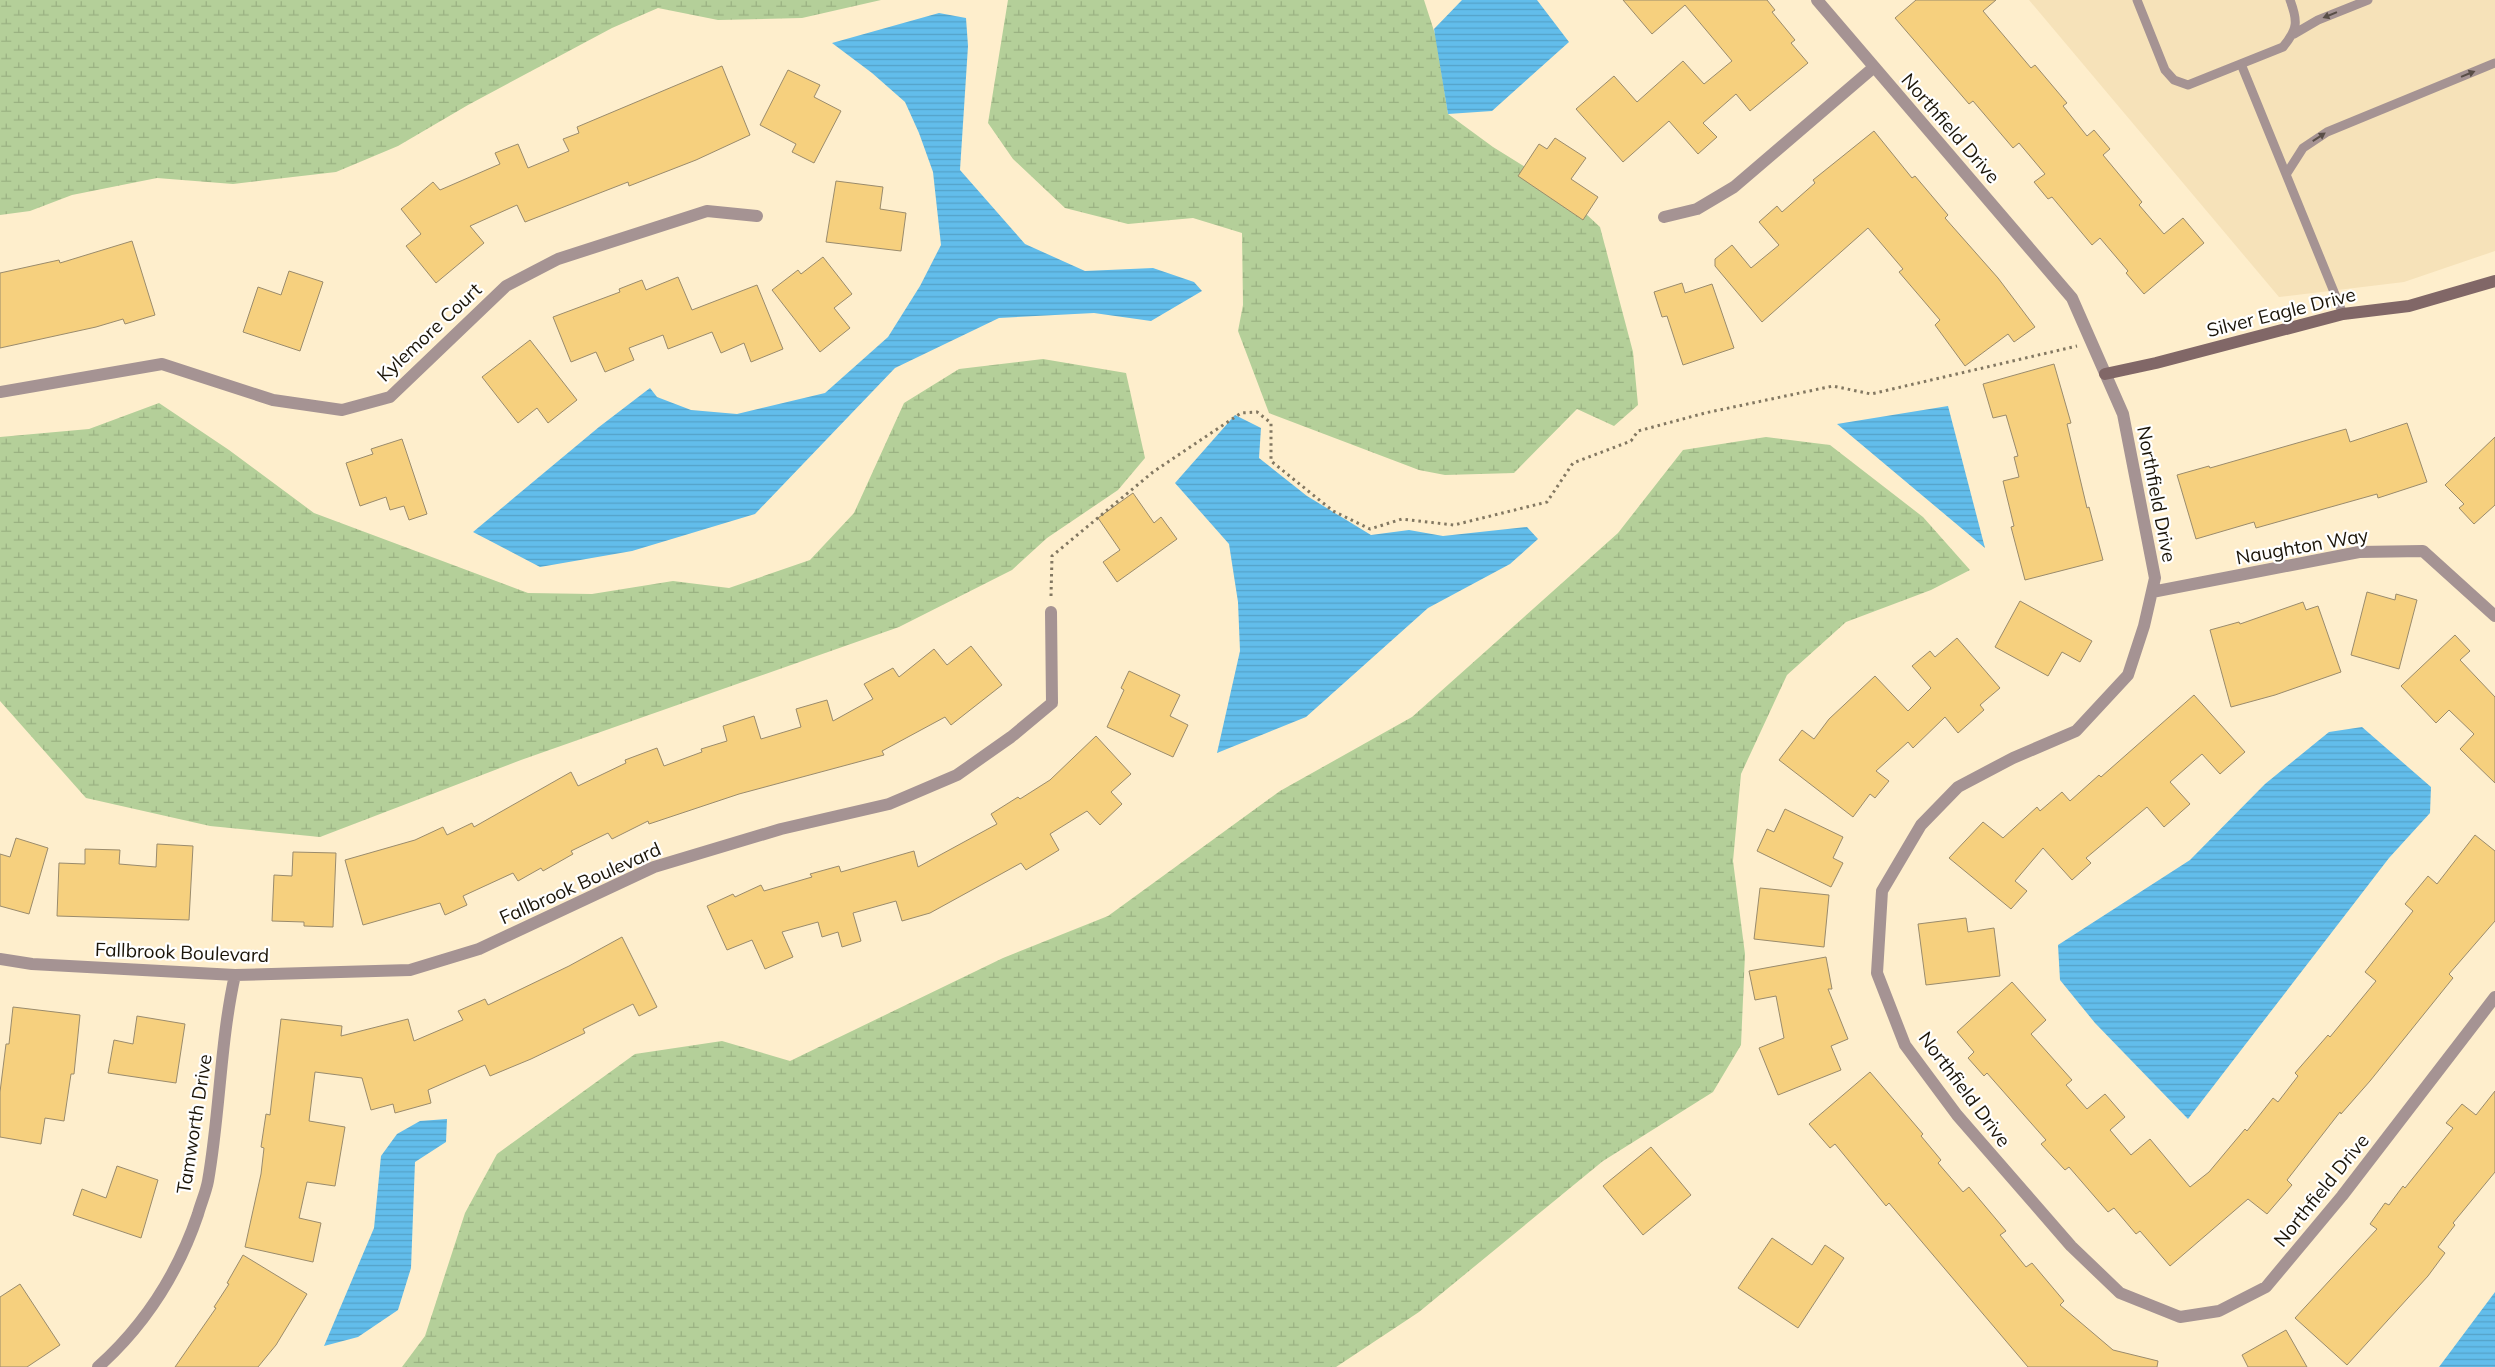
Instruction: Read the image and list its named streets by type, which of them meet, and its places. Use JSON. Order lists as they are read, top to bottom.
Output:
{
  "streets": {
    "street": [
      "Northfield Drive",
      "Silver Eagle Drive",
      "Kylemore Court",
      "Naughton Way",
      "Fallbrook Boulevard",
      "Tamworth Drive"
    ]
  },
  "crossings": [
    ["Northfield Drive", "Silver Eagle Drive"],
    ["Northfield Drive", "Naughton Way"],
    ["Fallbrook Boulevard", "Tamworth Drive"]
  ]
}
